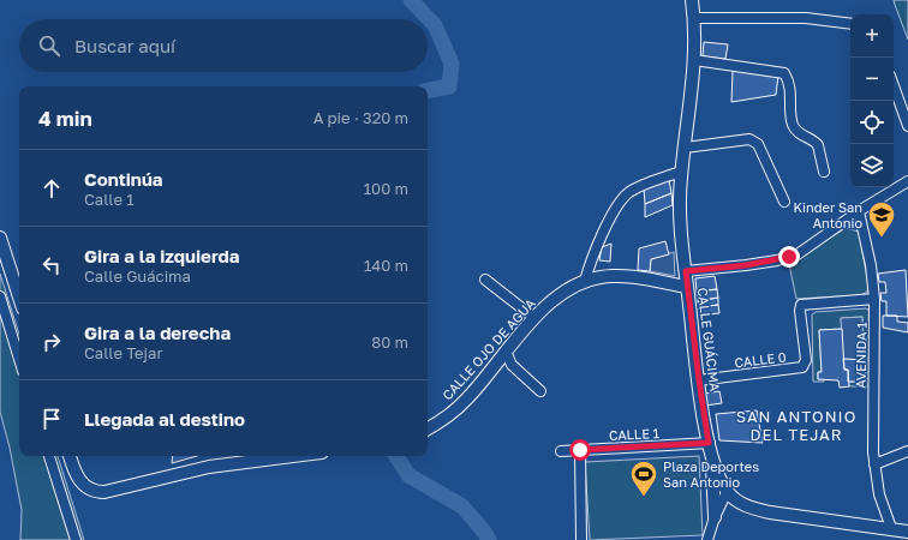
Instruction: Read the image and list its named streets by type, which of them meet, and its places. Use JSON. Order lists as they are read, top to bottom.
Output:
{
  "streets": {
    "main road": ["CALLE GUÁCIMA", "CALLE OJO DE AGUA"],
    "street": ["AVENIDA 1", "CALLE 0", "CALLE 1"]
  },
  "crossings": [
    ["CALLE GUÁCIMA", "CALLE OJO DE AGUA"],
    ["CALLE GUÁCIMA", "CALLE 0"],
    ["CALLE GUÁCIMA", "CALLE 1"],
    ["AVENIDA 1", "CALLE 0"]
  ],
  "districts": ["SAN ANTONIO DEL TEJAR"],
  "places": {
    "school or university": ["Kinder San Antonio"],
    "sports": ["Plaza Deportes San Antonio"]
  },
  "page": {
    "map_buttons": ["+", "−"],
    "search": "Buscar aquí",
    "heading": ["4 min", "A pie · 320 m"],
    "list": [
      ["Continúa", "Calle 1", "100 m"],
      ["Gira a la izquierda", "Calle Guácima", "140 m"],
      ["Gira a la derecha", "Calle Tejar", "80 m"],
      "Llegada al destino"
    ]
  }
}
